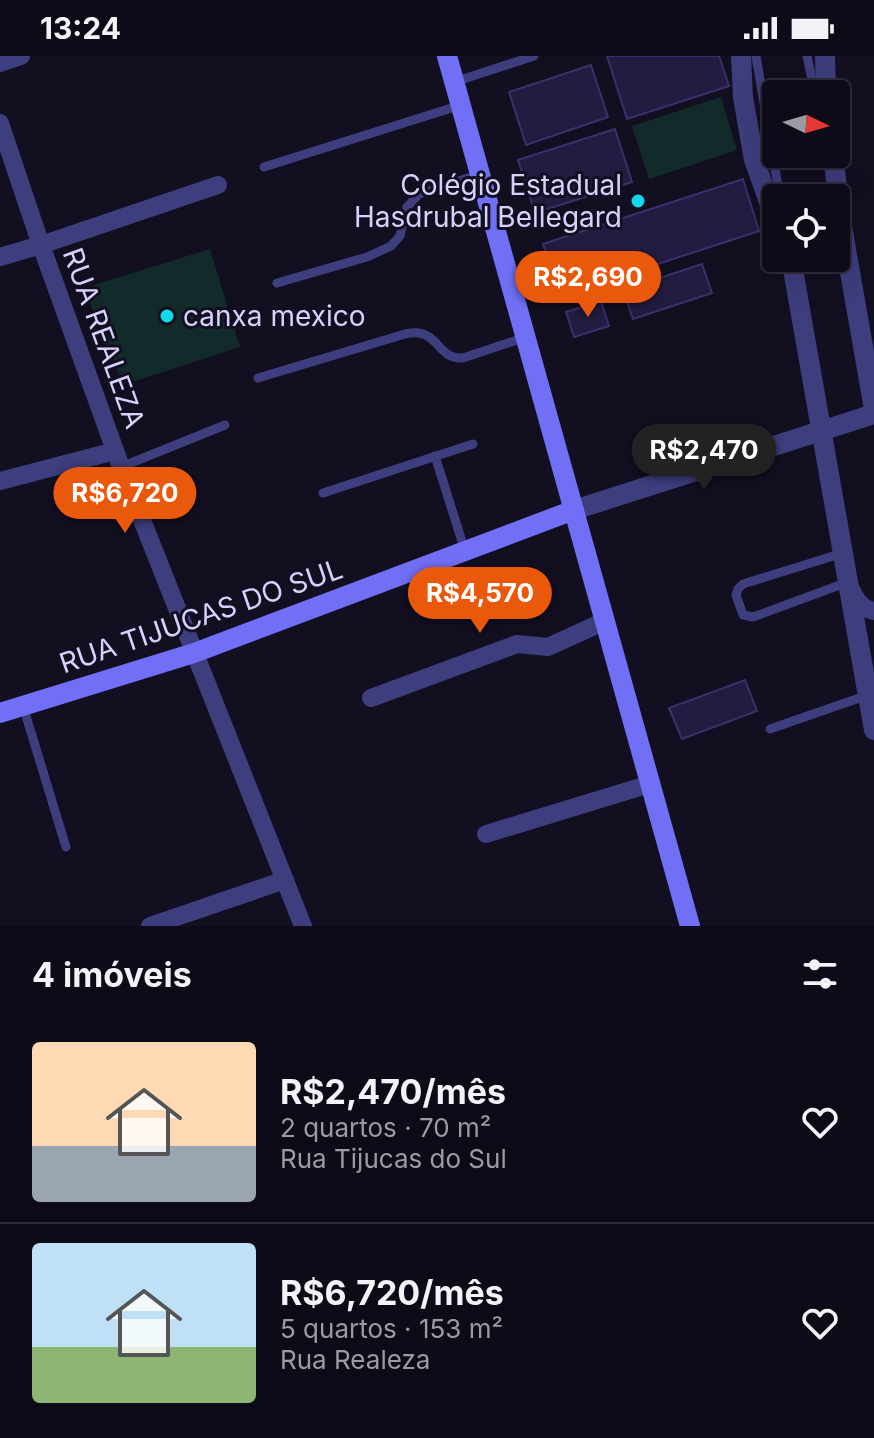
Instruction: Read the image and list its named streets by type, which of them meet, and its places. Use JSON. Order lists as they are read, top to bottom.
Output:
{
  "streets": {
    "main road": ["RUA TIJUCAS DO SUL"],
    "street": ["RUA REALEZA"]
  },
  "crossings": [
    ["RUA REALEZA", "RUA TIJUCAS DO SUL"]
  ],
  "places": ["Colégio Estadual Hasdrubal Bellegard", "canxa mexico"],
  "north": "right",
  "page": {
    "status": "13:24",
    "price": [
      "R$2,690",
      "R$2,470",
      "R$6,720",
      "R$4,570"
    ],
    "heading": "4 imóveis",
    "list": [
      {
        "name": "R$2,470/mês",
        "note": "2 quartos · 70 m² · Rua Tijucas do Sul"
      },
      {
        "name": "R$6,720/mês",
        "note": "5 quartos · 153 m² · Rua Realeza"
      }
    ]
  }
}
